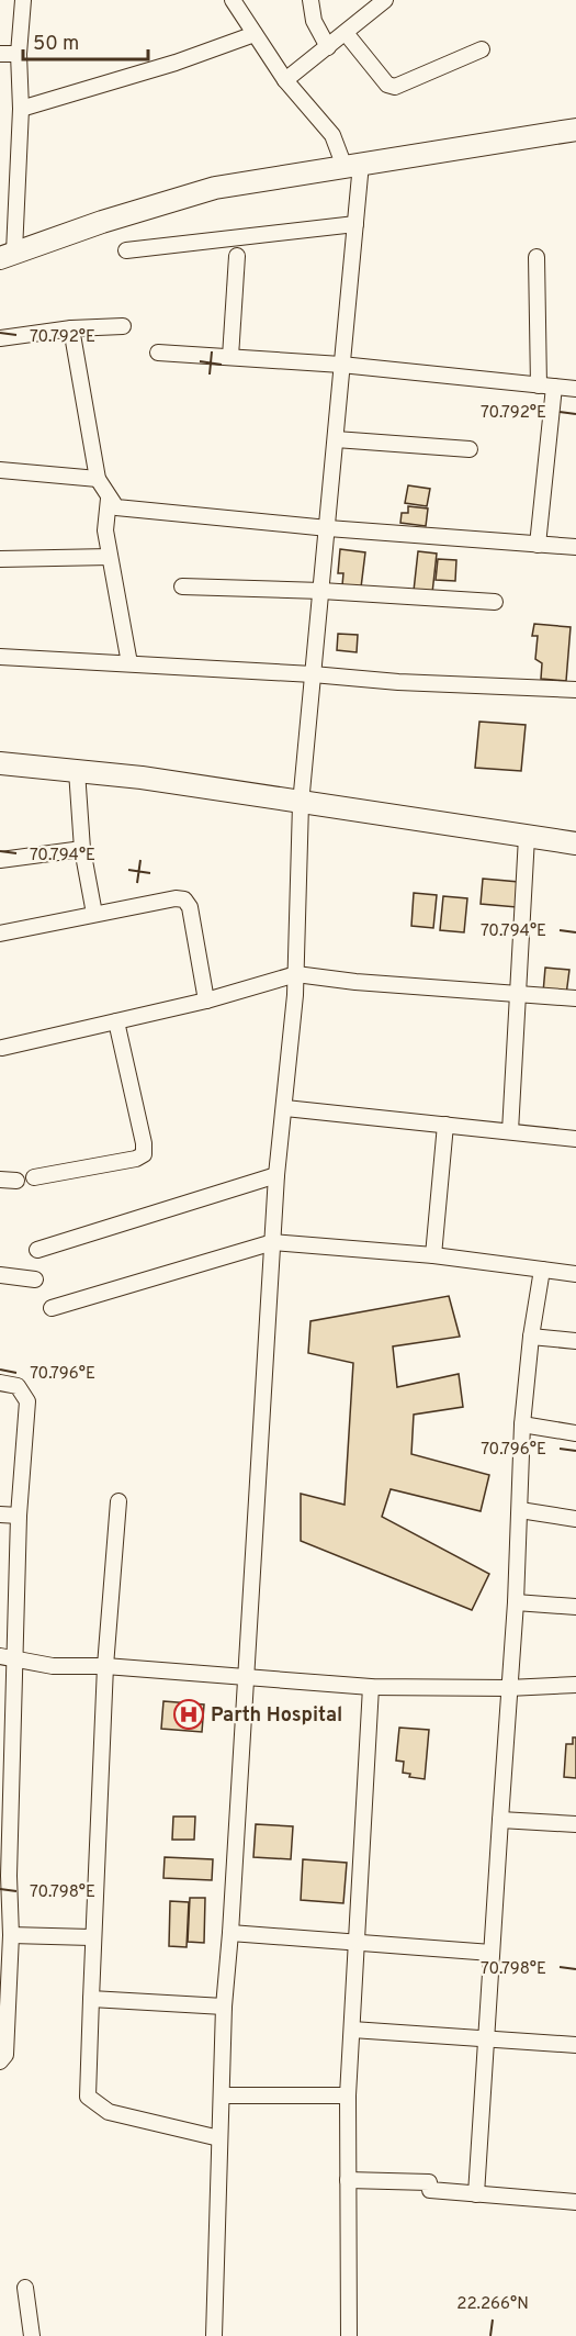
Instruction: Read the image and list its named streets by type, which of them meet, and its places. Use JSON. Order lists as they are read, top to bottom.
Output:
{
  "places": {
    "hospital": ["Parth Hospital"]
  },
  "scale_bar": "50 m",
  "coordinates": [
    "70.792°E",
    "70.794°E",
    "70.796°E",
    "70.798°E",
    "22.266°N"
  ]
}
